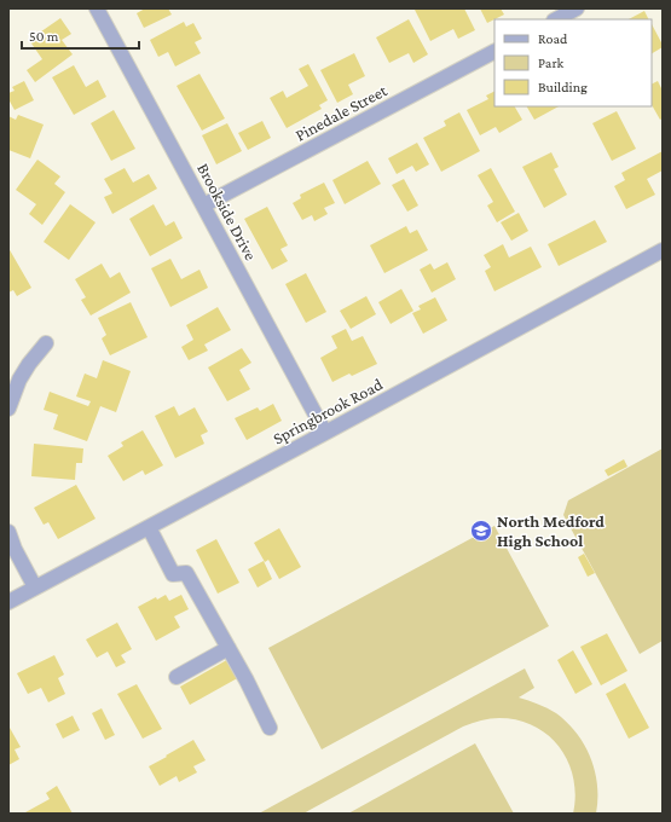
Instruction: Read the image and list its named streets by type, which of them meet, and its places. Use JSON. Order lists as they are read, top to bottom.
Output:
{
  "streets": {
    "street": ["Pinedale Street", "Brookside Drive", "Springbrook Road"]
  },
  "crossings": [
    ["Pinedale Street", "Brookside Drive"],
    ["Brookside Drive", "Springbrook Road"]
  ],
  "places": {
    "school or university": ["North Medford High School"]
  },
  "legend": ["Road", "Park", "Building"],
  "scale_bar": "50 m"
}
